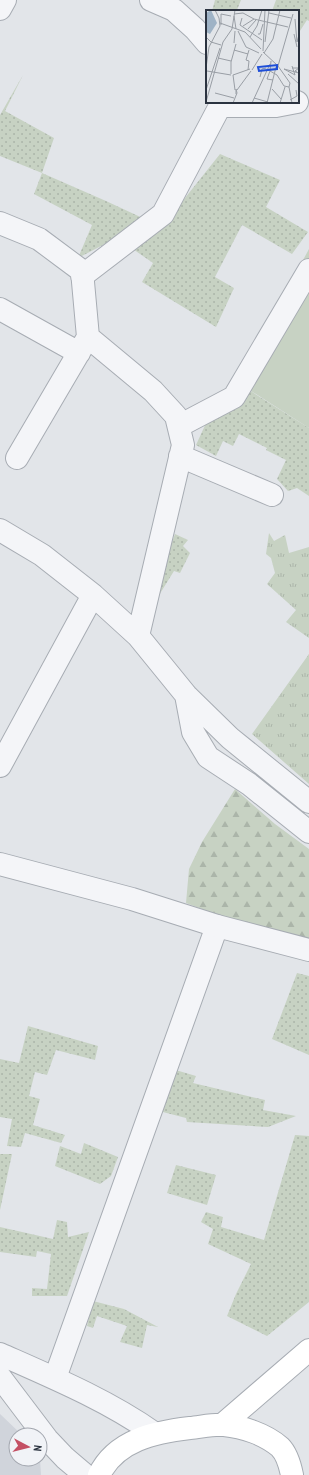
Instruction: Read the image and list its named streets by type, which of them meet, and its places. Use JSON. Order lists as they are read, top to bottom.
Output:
{
  "north": "right"
}
